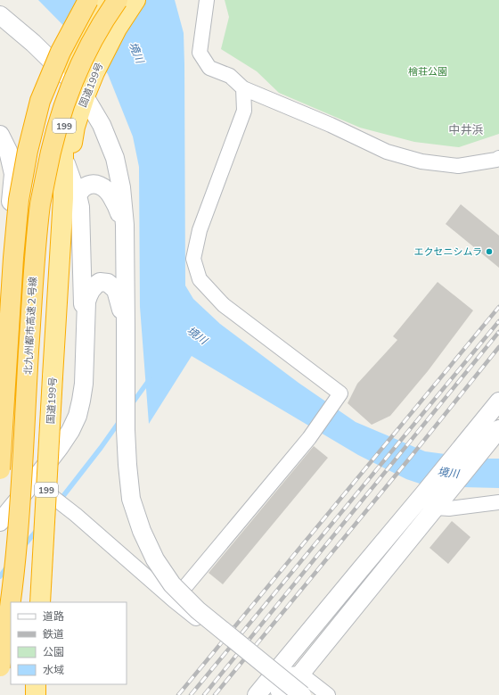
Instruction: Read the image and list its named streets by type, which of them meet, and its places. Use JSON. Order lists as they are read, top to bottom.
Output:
{
  "streets": {
    "highway": ["国道199号", "199", "北九州都市高速２号線"]
  },
  "districts": ["中井浜"],
  "water": ["境川"],
  "parks": ["檜荘公園"],
  "places": ["エクセニシムラ"],
  "legend": [
    "道路",
    "鉄道",
    "公園",
    "水域"
  ]
}
